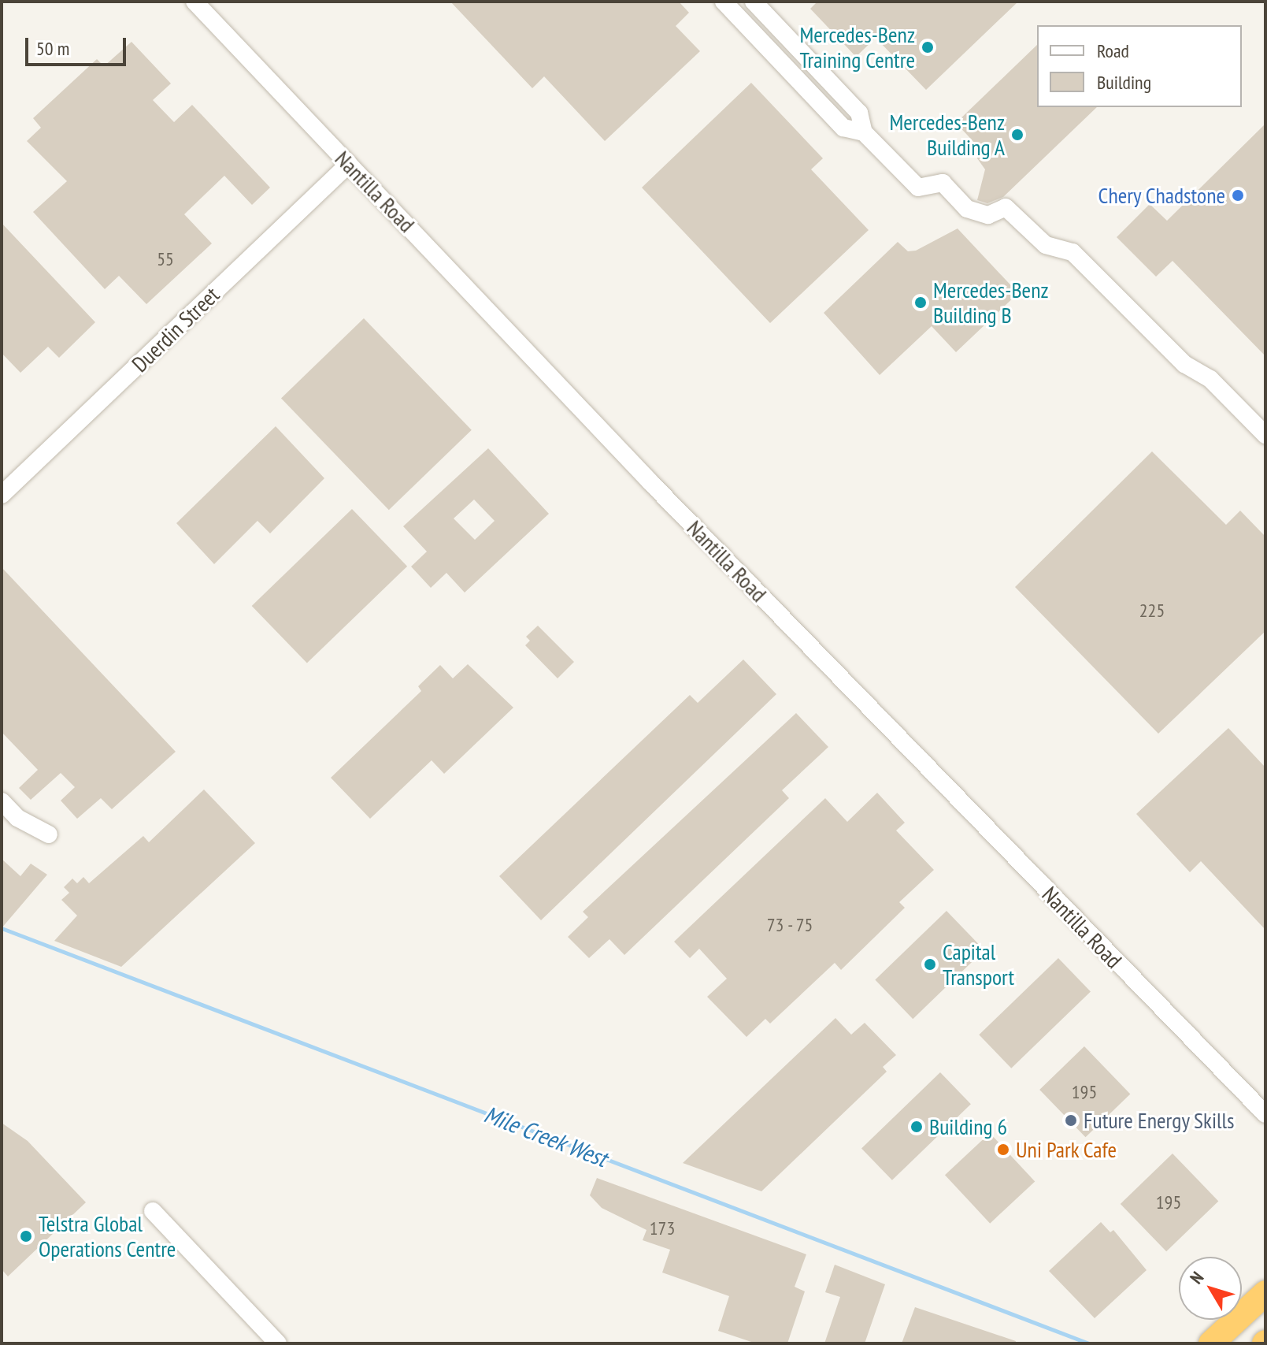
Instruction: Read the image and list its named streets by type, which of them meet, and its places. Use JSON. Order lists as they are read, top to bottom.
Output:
{
  "streets": {
    "street": ["Nantilla Road", "Duerdin Street"]
  },
  "crossings": [
    ["Nantilla Road", "Duerdin Street"]
  ],
  "water": ["Mile Creek West"],
  "places": [
    "Mercedes-Benz Training Centre",
    "Mercedes-Benz Building A",
    "Chery Chadstone",
    "Mercedes-Benz Building B",
    "Capital Transport",
    "Future Energy Skills",
    "Building 6",
    "Uni Park Cafe",
    "Telstra Global Operations Centre"
  ],
  "house_numbers": [
    "55",
    "225",
    "73 - 75",
    "195",
    "195",
    "173"
  ],
  "legend": ["Road", "Building"],
  "scale_bar": "50 m",
  "north": "top left"
}
